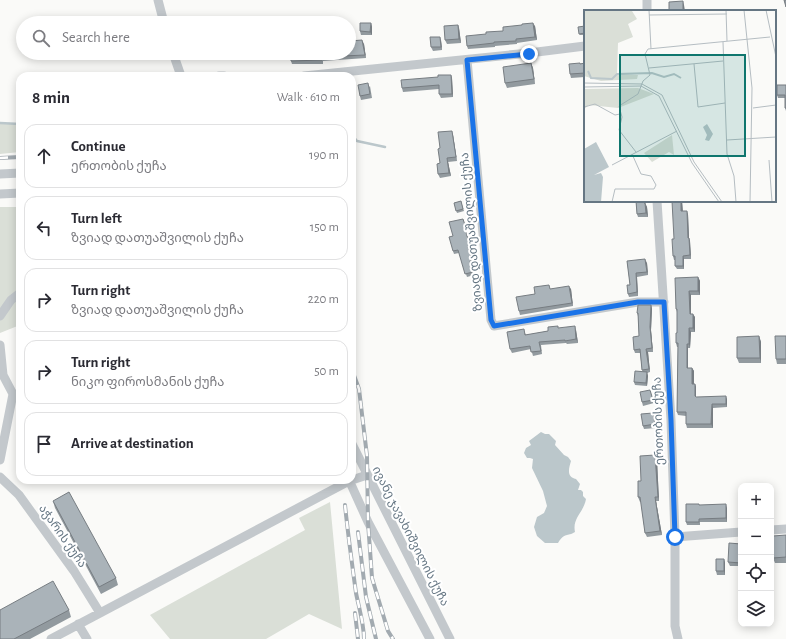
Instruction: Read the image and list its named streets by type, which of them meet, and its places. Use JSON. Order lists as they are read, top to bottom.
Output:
{
  "streets": {
    "street": [
      "ზვიად დათუაშვილის ქუჩა",
      "ერთობის ქუჩა",
      "აჭარის ქუჩა",
      "ივანე ჯავახიშვილის ქუჩა"
    ]
  },
  "crossings": [
    ["ზვიად დათუაშვილის ქუჩა", "ერთობის ქუჩა"]
  ],
  "page": {
    "search": "Search here",
    "heading": ["8 min", "Walk · 610 m"],
    "list": [
      ["Continue", "ერთობის ქუჩა", "190 m"],
      ["Turn left", "ზვიად დათუაშვილის ქუჩა", "150 m"],
      ["Turn right", "ზვიად დათუაშვილის ქუჩა", "220 m"],
      ["Turn right", "ნიკო ფიროსმანის ქუჩა", "50 m"],
      "Arrive at destination"
    ],
    "map_buttons": ["+", "−"]
  }
}
